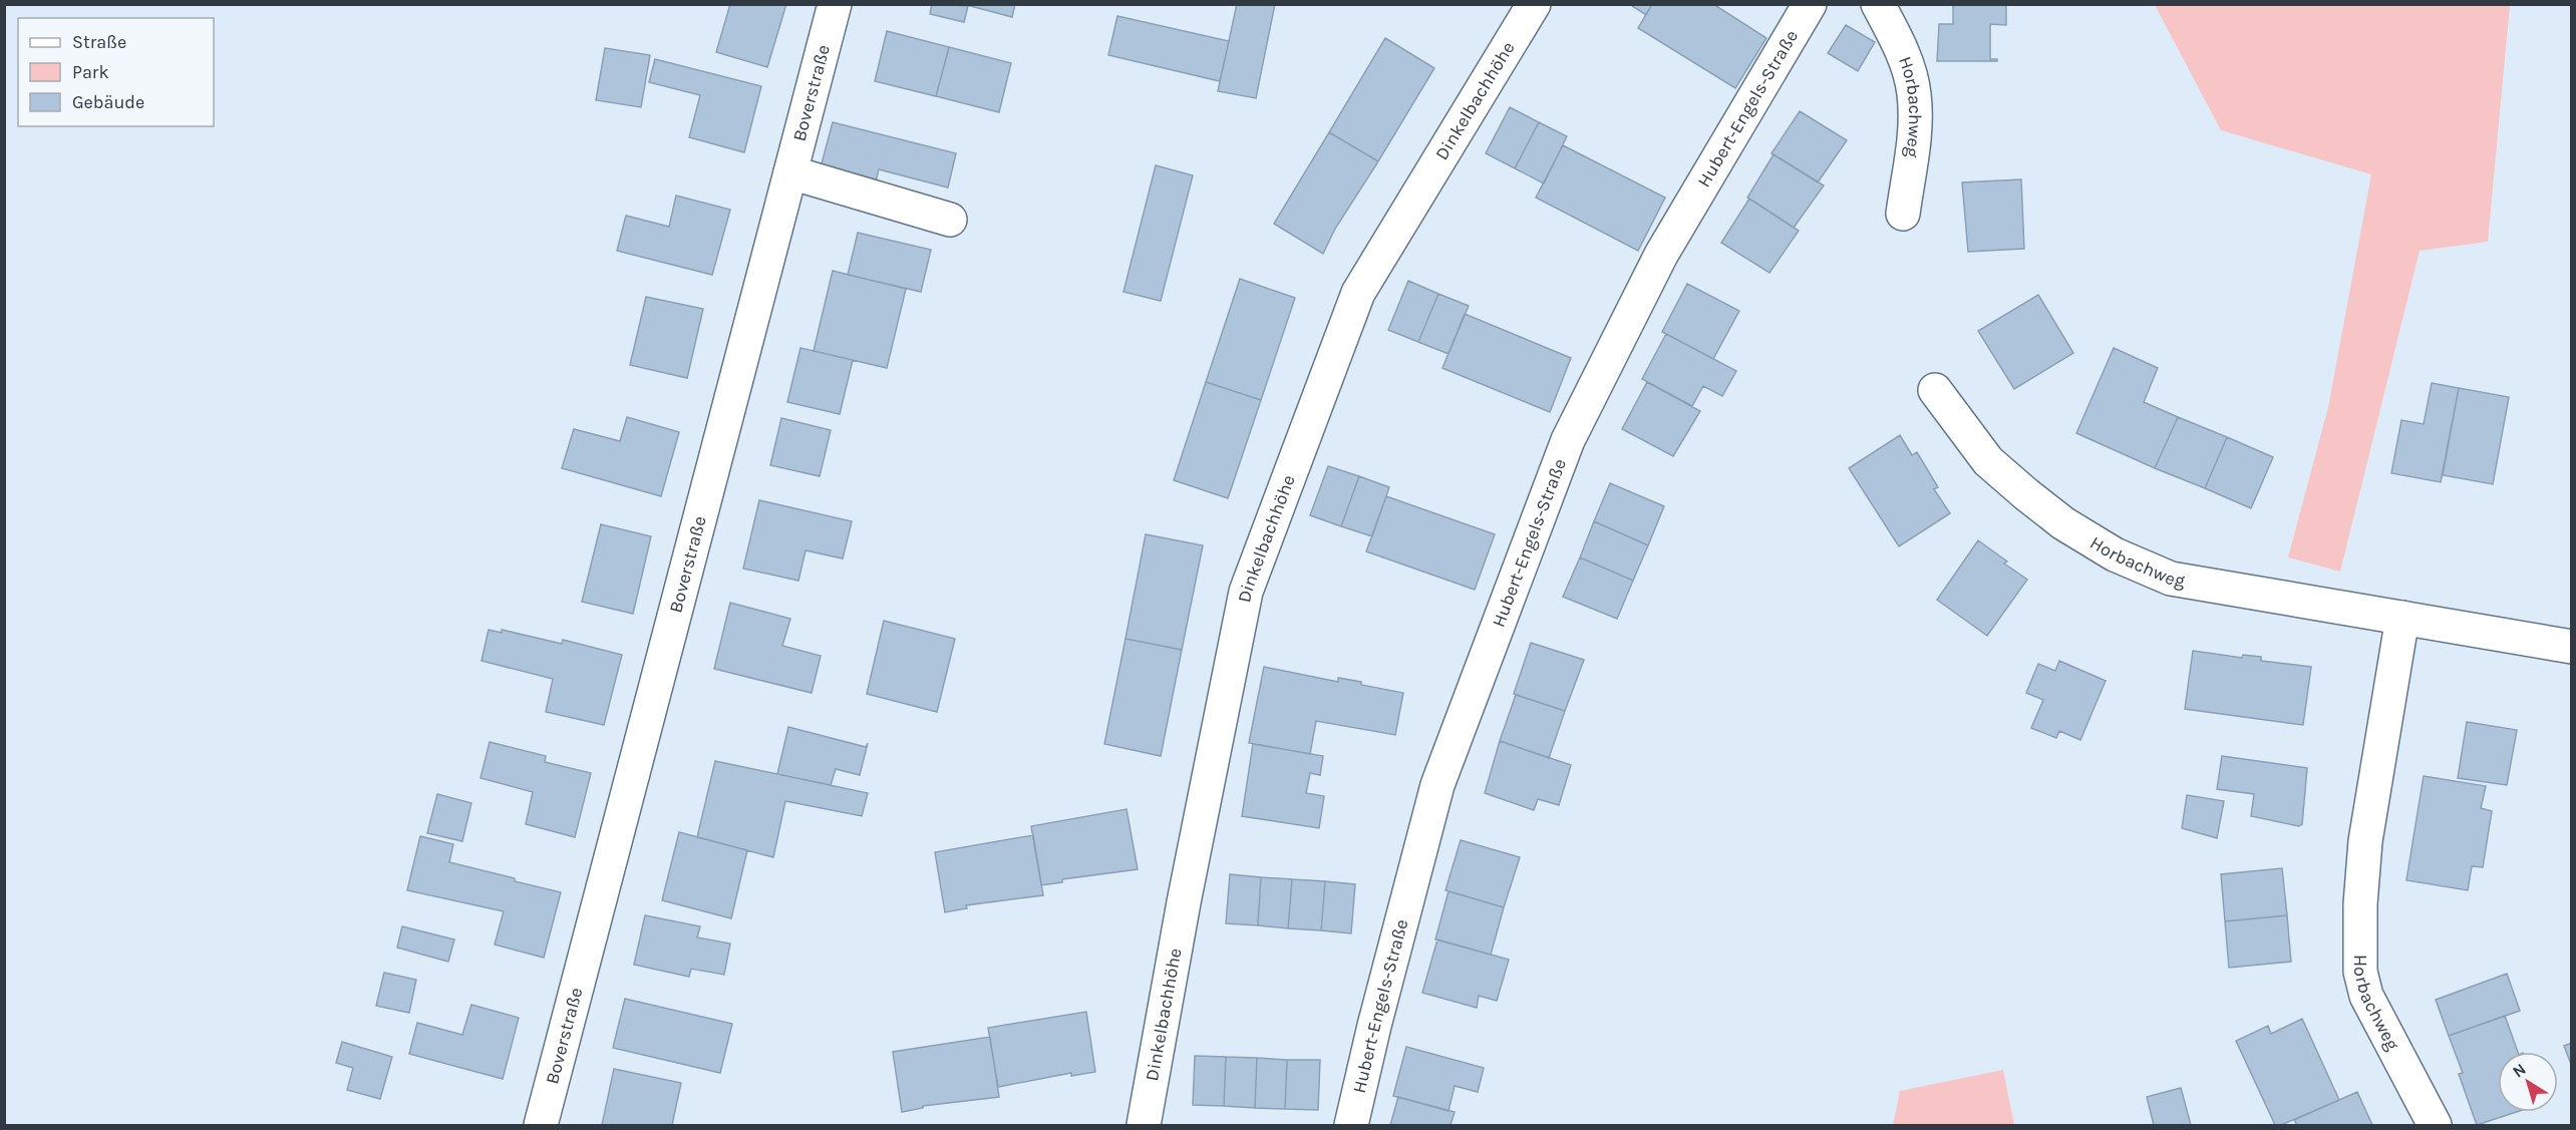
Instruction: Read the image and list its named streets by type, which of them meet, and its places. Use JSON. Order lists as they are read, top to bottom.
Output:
{
  "streets": {
    "street": [
      "Boverstraße",
      "Dinkelbachhöhe",
      "Horbachweg",
      "Hubert-Engels-Straße"
    ]
  },
  "legend": ["Straße", "Park", "Gebäude"],
  "north": "top left"
}
